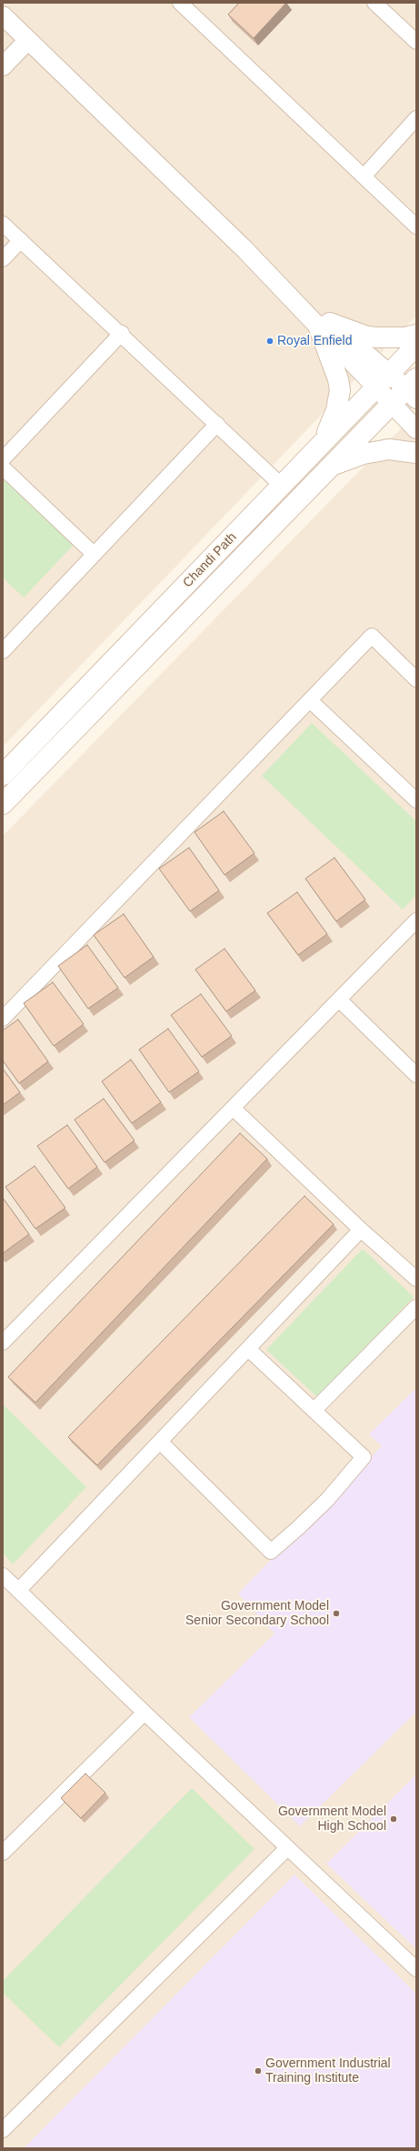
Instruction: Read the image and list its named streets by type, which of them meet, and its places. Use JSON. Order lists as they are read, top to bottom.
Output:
{
  "streets": {
    "main road": ["Chandi Path"]
  },
  "places": [
    "Royal Enfield",
    "Government Model Senior Secondary School",
    "Government Model High School",
    "Government Industrial Training Institute"
  ]
}
